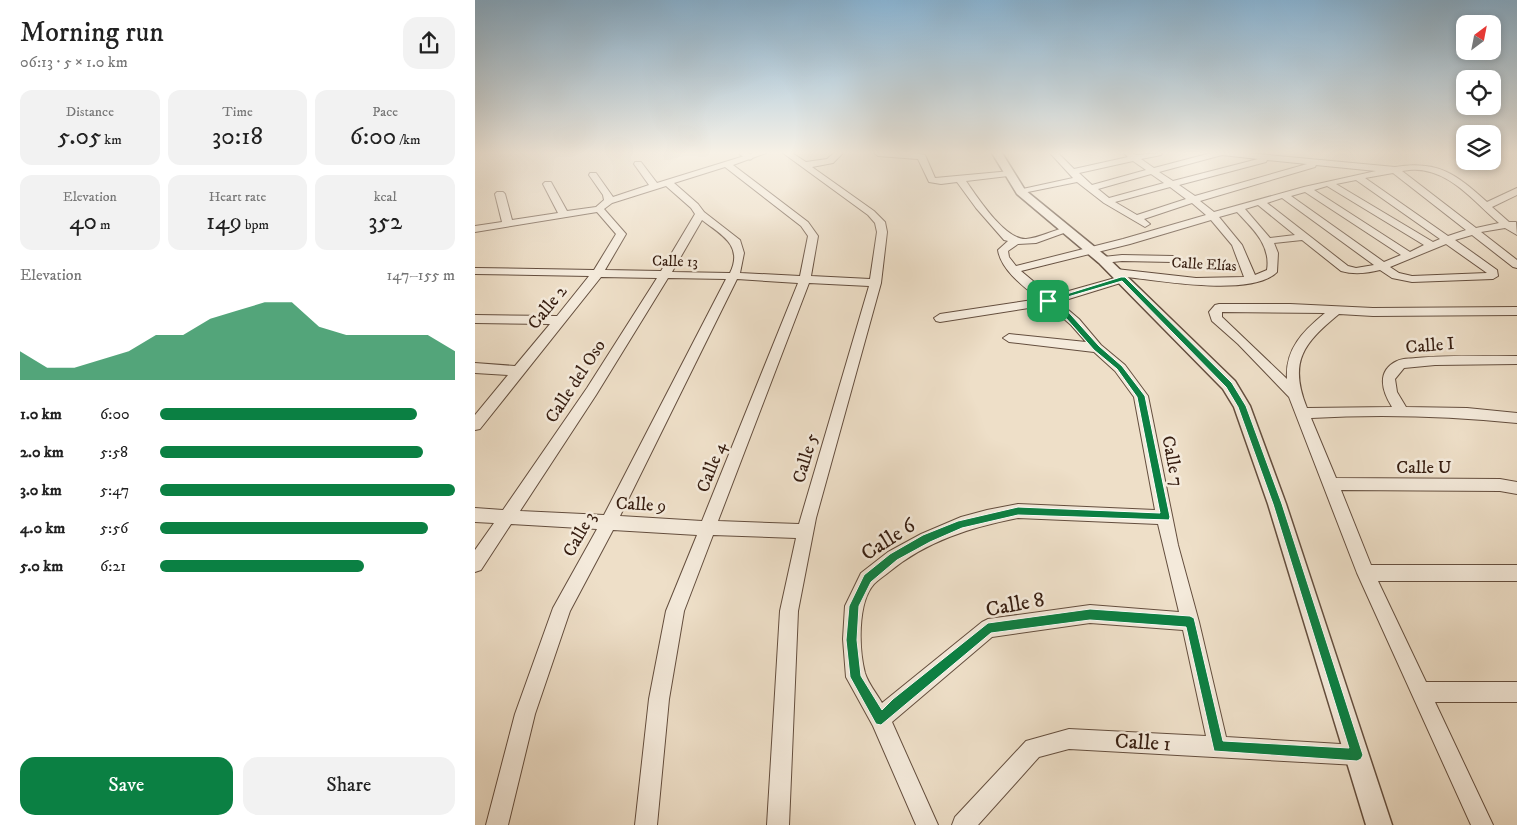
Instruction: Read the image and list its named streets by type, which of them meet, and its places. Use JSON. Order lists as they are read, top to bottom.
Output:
{
  "streets": {
    "street": [
      "Calle 13",
      "Calle Elías",
      "Calle 2",
      "Calle I",
      "Calle del Oso",
      "Calle 5",
      "Calle 7",
      "Calle 4",
      "Calle U",
      "Calle 9",
      "Calle 3",
      "Calle 6",
      "Calle 8",
      "Calle 1"
    ]
  },
  "crossings": [
    ["Calle 13", "Calle 2"],
    ["Calle 13", "Calle del Oso"],
    ["Calle 13", "Calle 5"],
    ["Calle 13", "Calle 4"],
    ["Calle 13", "Calle 3"],
    ["Calle del Oso", "Calle 9"],
    ["Calle del Oso", "Calle 3"],
    ["Calle 5", "Calle 9"],
    ["Calle 7", "Calle 6"],
    ["Calle 7", "Calle 8"],
    ["Calle 7", "Calle 1"],
    ["Calle 4", "Calle 9"],
    ["Calle 9", "Calle 3"],
    ["Calle 6", "Calle 8"]
  ],
  "north": "top right",
  "page": {
    "heading": ["Morning run", "06:13 · 5 × 1.0 km"],
    "stats": [
      ["Distance", "5.05 km"],
      ["Time", "30:18"],
      ["Pace", "6:00 /km"],
      ["Elevation", "40 m"],
      ["Heart rate", "149 bpm"],
      ["kcal", "352"]
    ],
    "chart": ["Elevation", "147–155 m"],
    "list": [
      {
        "name": "1.0 km",
        "note": "6:00"
      },
      {
        "name": "2.0 km",
        "note": "5:58"
      },
      {
        "name": "3.0 km",
        "note": "5:47"
      },
      {
        "name": "4.0 km",
        "note": "5:56"
      },
      {
        "name": "5.0 km",
        "note": "6:21"
      }
    ],
    "buttons": ["Save", "Share"]
  }
}
